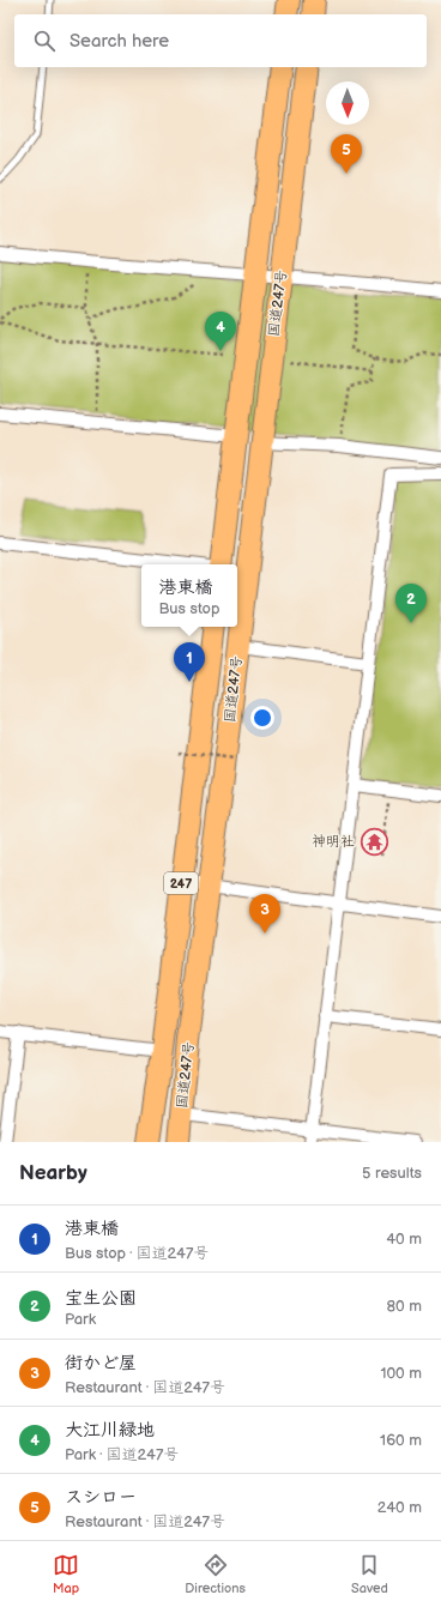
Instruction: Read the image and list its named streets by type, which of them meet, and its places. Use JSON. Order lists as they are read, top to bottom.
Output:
{
  "streets": {
    "highway": ["国道247号", "247"]
  },
  "places": {
    "temple": ["神明社"]
  },
  "north": "bottom",
  "page": {
    "search": "Search here",
    "pins": [
      "5",
      "4",
      "2",
      "1",
      "3"
    ],
    "popup": ["港東橋", "Bus stop"],
    "heading": ["Nearby", "5 results"],
    "list": [
      {
        "mark": "1",
        "name": "港東橋",
        "note": "Bus stop · 国道247号",
        "value": "40 m"
      },
      {
        "mark": "2",
        "name": "宝生公園",
        "note": "Park",
        "value": "80 m"
      },
      {
        "mark": "3",
        "name": "街かど屋",
        "note": "Restaurant · 国道247号",
        "value": "100 m"
      },
      {
        "mark": "4",
        "name": "大江川緑地",
        "note": "Park · 国道247号",
        "value": "160 m"
      },
      {
        "mark": "5",
        "name": "スシロー",
        "note": "Restaurant · 国道247号",
        "value": "240 m"
      }
    ],
    "nav": ["Map", "Directions", "Saved"]
  }
}
